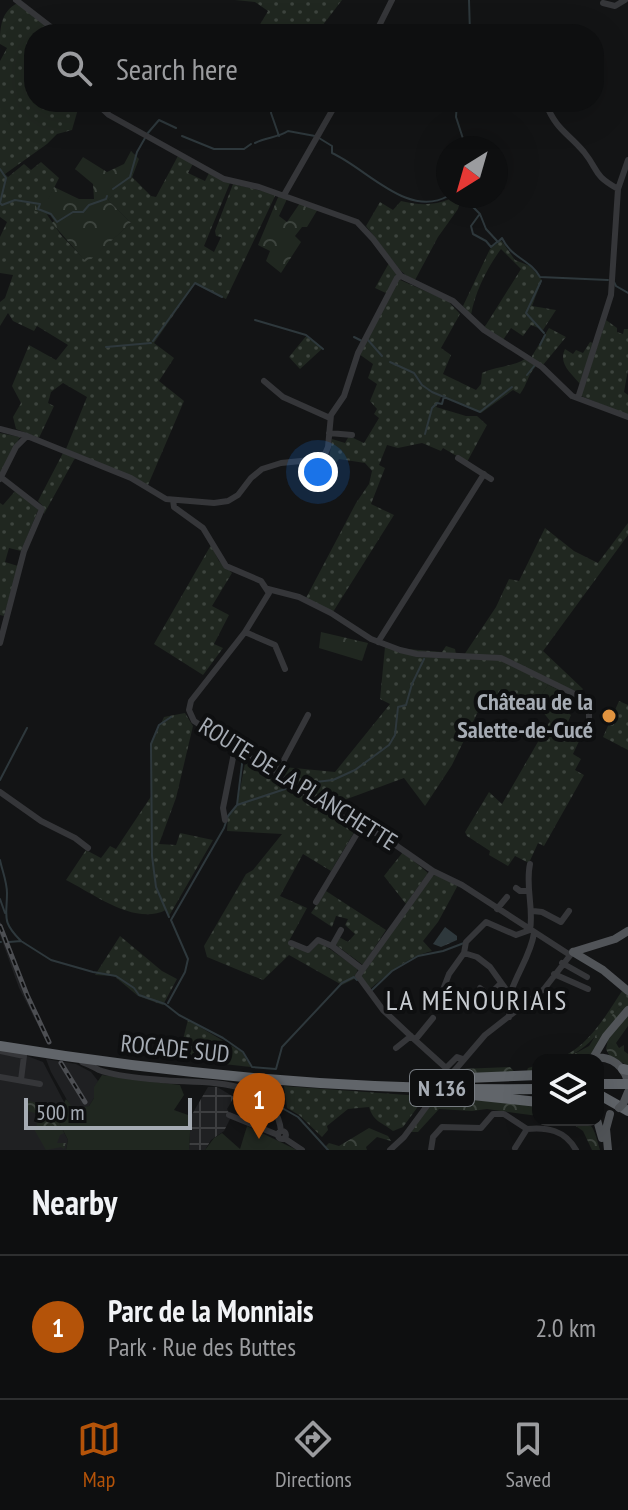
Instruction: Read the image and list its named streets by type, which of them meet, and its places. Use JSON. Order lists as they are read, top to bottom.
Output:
{
  "streets": {
    "highway": ["ROCADE SUD", "N 136"],
    "street": ["ROUTE DE LA PLANCHETTE"]
  },
  "districts": ["LA MÉNOURIAIS"],
  "places": ["Château de la Salette-de-Cucé"],
  "scale_bar": "500 m",
  "north": "bottom left",
  "page": {
    "search": "Search here",
    "pins": "1",
    "scale": "500 m",
    "heading": "Nearby",
    "list": [
      {
        "mark": "1",
        "name": "Parc de la Monniais",
        "note": "Park · Rue des Buttes",
        "value": "2.0 km"
      }
    ],
    "nav": ["Map", "Directions", "Saved"]
  }
}
